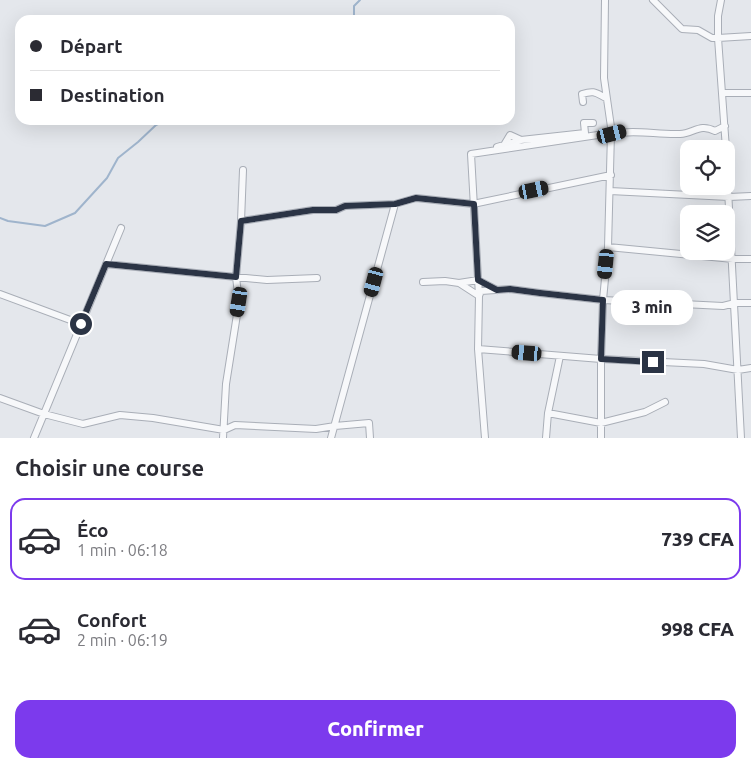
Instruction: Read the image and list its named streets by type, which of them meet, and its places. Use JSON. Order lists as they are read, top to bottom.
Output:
{
  "page": {
    "banner": ["Départ", "Destination"],
    "bubble": "3 min",
    "heading": "Choisir une course",
    "list": [
      {
        "name": "Éco",
        "note": "1 min · 06:18",
        "value": "739 CFA"
      },
      {
        "name": "Confort",
        "note": "2 min · 06:19",
        "value": "998 CFA"
      }
    ],
    "buttons": "Confirmer"
  }
}
